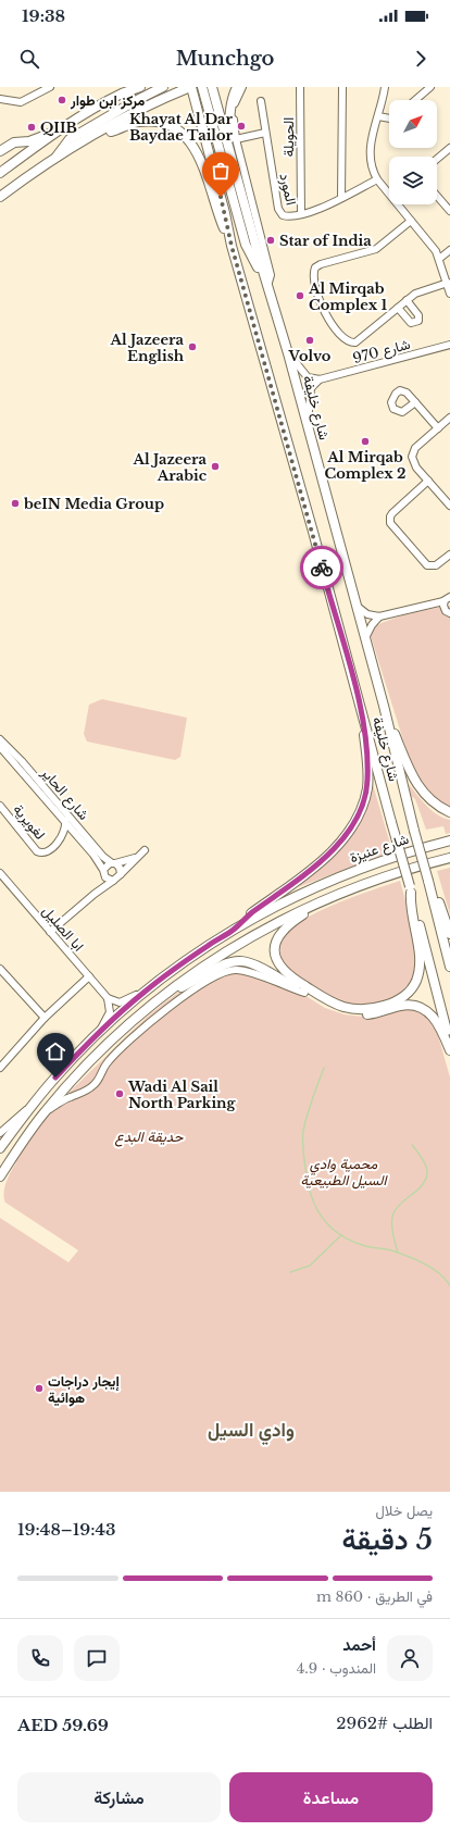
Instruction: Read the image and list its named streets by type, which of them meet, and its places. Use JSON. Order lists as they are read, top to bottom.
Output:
{
  "streets": {
    "main road": ["شارع خليفة", "شارع عنيزة"],
    "street": [
      "الحويلة",
      "المورد",
      "شارع 970",
      "شارع الحاير",
      "لغويرية",
      "ابا الصليل"
    ]
  },
  "crossings": [
    ["الحويلة", "المورد"],
    ["شارع الحاير", "لغويرية"]
  ],
  "districts": ["وادي السيل"],
  "parks": ["حديقة البدع", "محمية وادي السيل الطبيعية"],
  "places": [
    "مركز ابن طوار",
    "Khayat Al Dar Baydae Tailor",
    "QIIB",
    "Star of India",
    "Al Mirqab Complex 1",
    "Volvo",
    "Al Jazeera English",
    "Al Mirqab Complex 2",
    "Al Jazeera Arabic",
    "beIN Media Group",
    "Wadi Al Sail North Parking",
    "إيجار دراجات هوائية"
  ],
  "north": "top right",
  "page": {
    "status": "19:38",
    "header": "Munchgo",
    "heading": ["5 دقيقة", "يصل خلال", "19:43–19:48"],
    "panel": [
      "أحمد",
      "المندوب · 4.9",
      "الطلب #2962",
      "AED 59.69"
    ],
    "bar": "في الطريق · 860 m",
    "buttons": ["مساعدة", "مشاركة"]
  }
}
